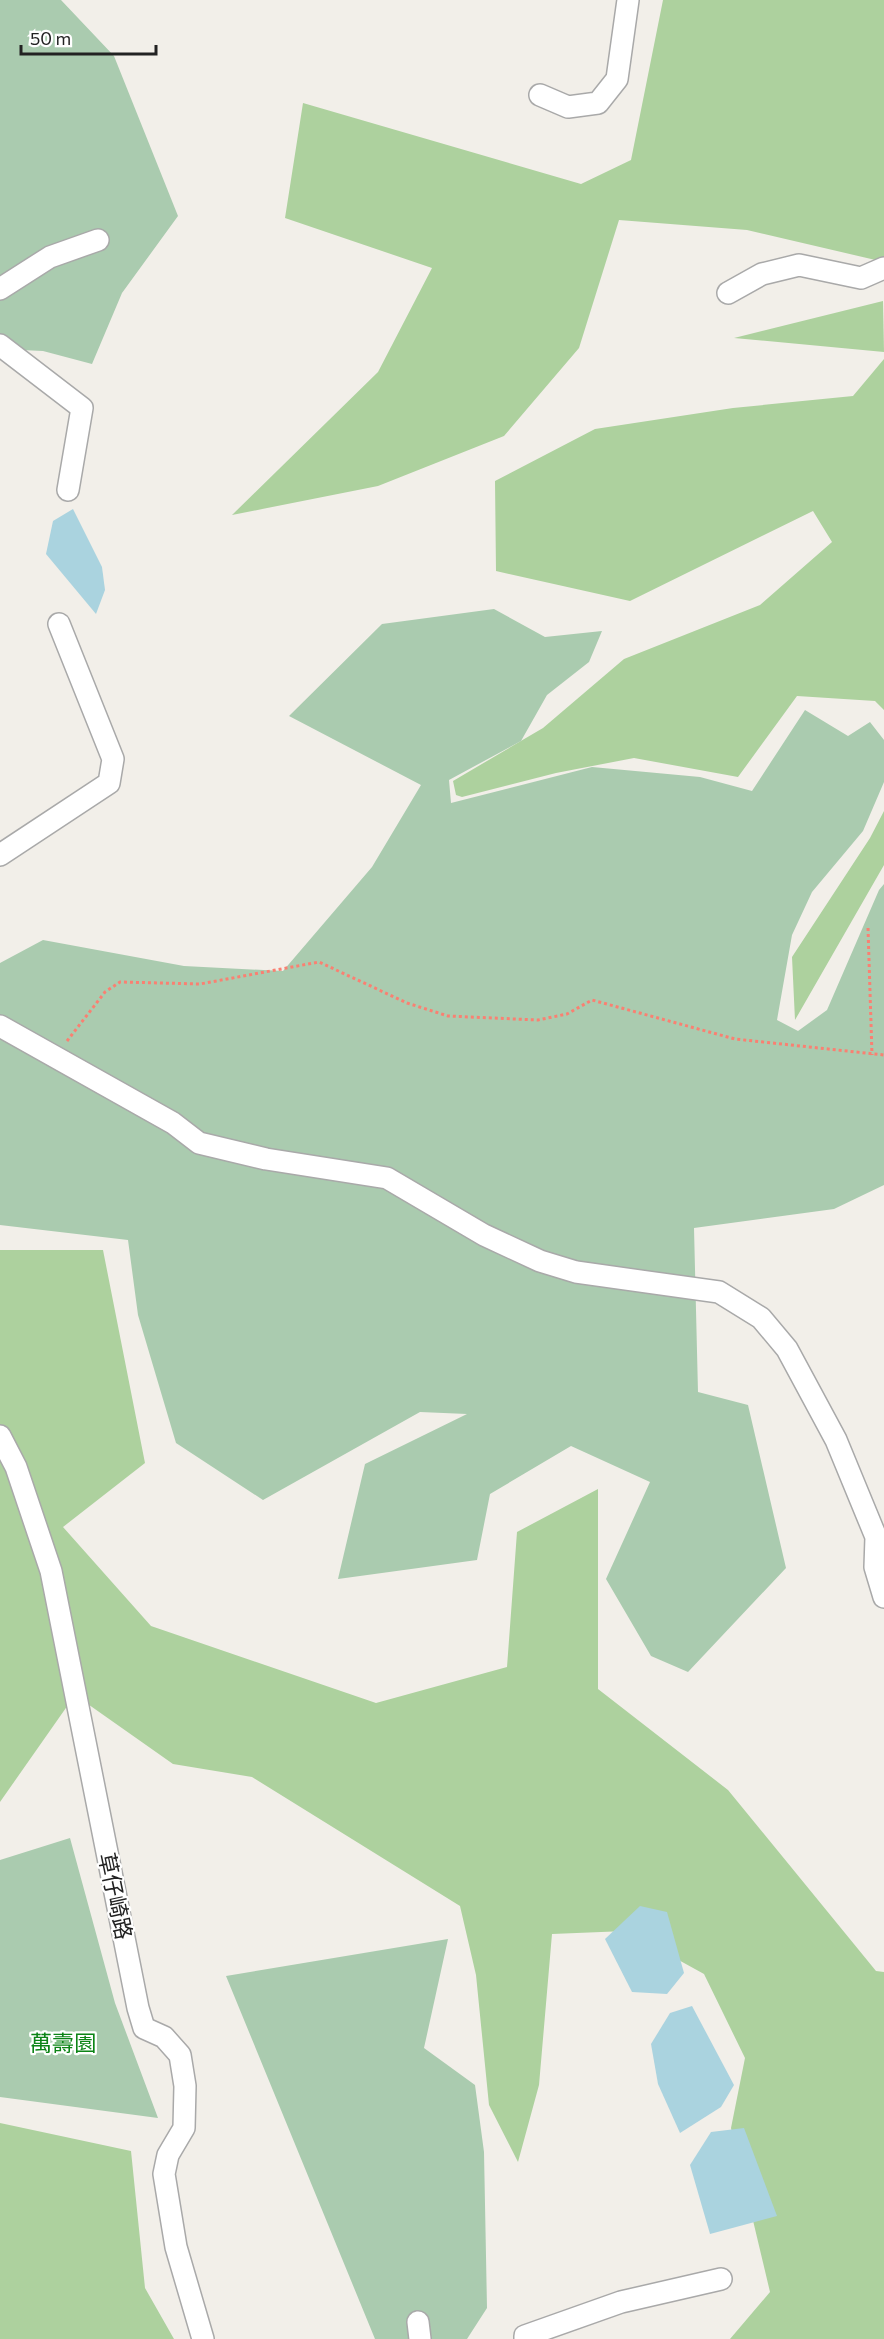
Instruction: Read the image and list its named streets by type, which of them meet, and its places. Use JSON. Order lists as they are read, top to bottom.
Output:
{
  "streets": {
    "street": ["草仔崎路"]
  },
  "parks": ["萬壽園"],
  "scale_bar": "50 m"
}
